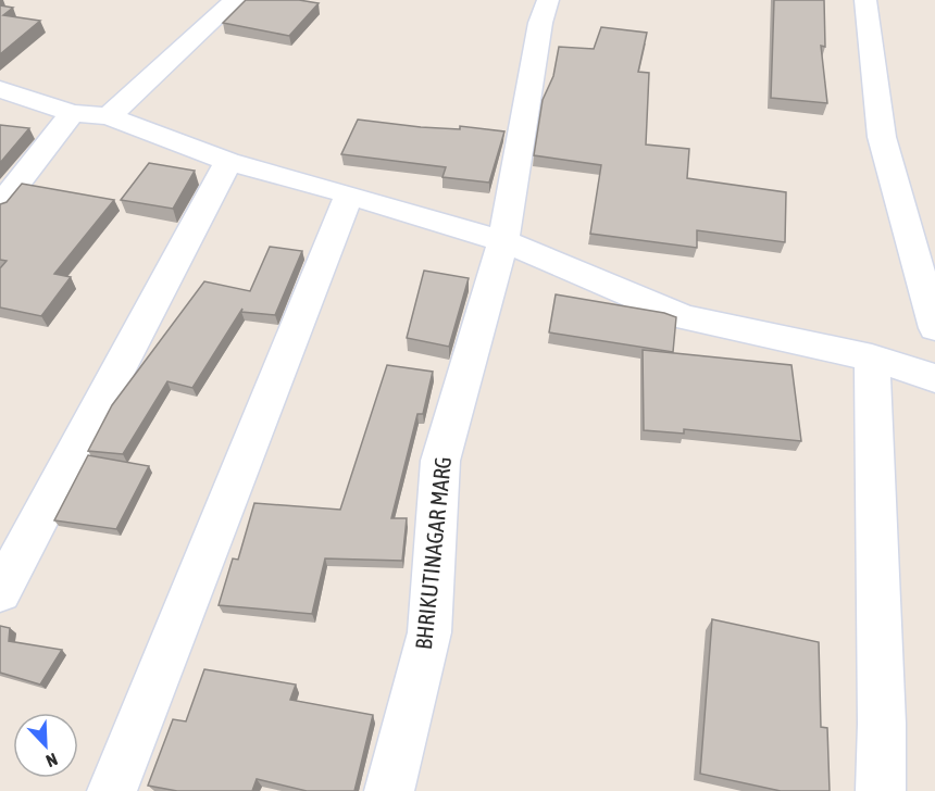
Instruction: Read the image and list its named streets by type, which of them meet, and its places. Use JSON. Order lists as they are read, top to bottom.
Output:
{
  "streets": {
    "street": ["BHRIKUTINAGAR MARG"]
  },
  "north": "bottom right"
}
